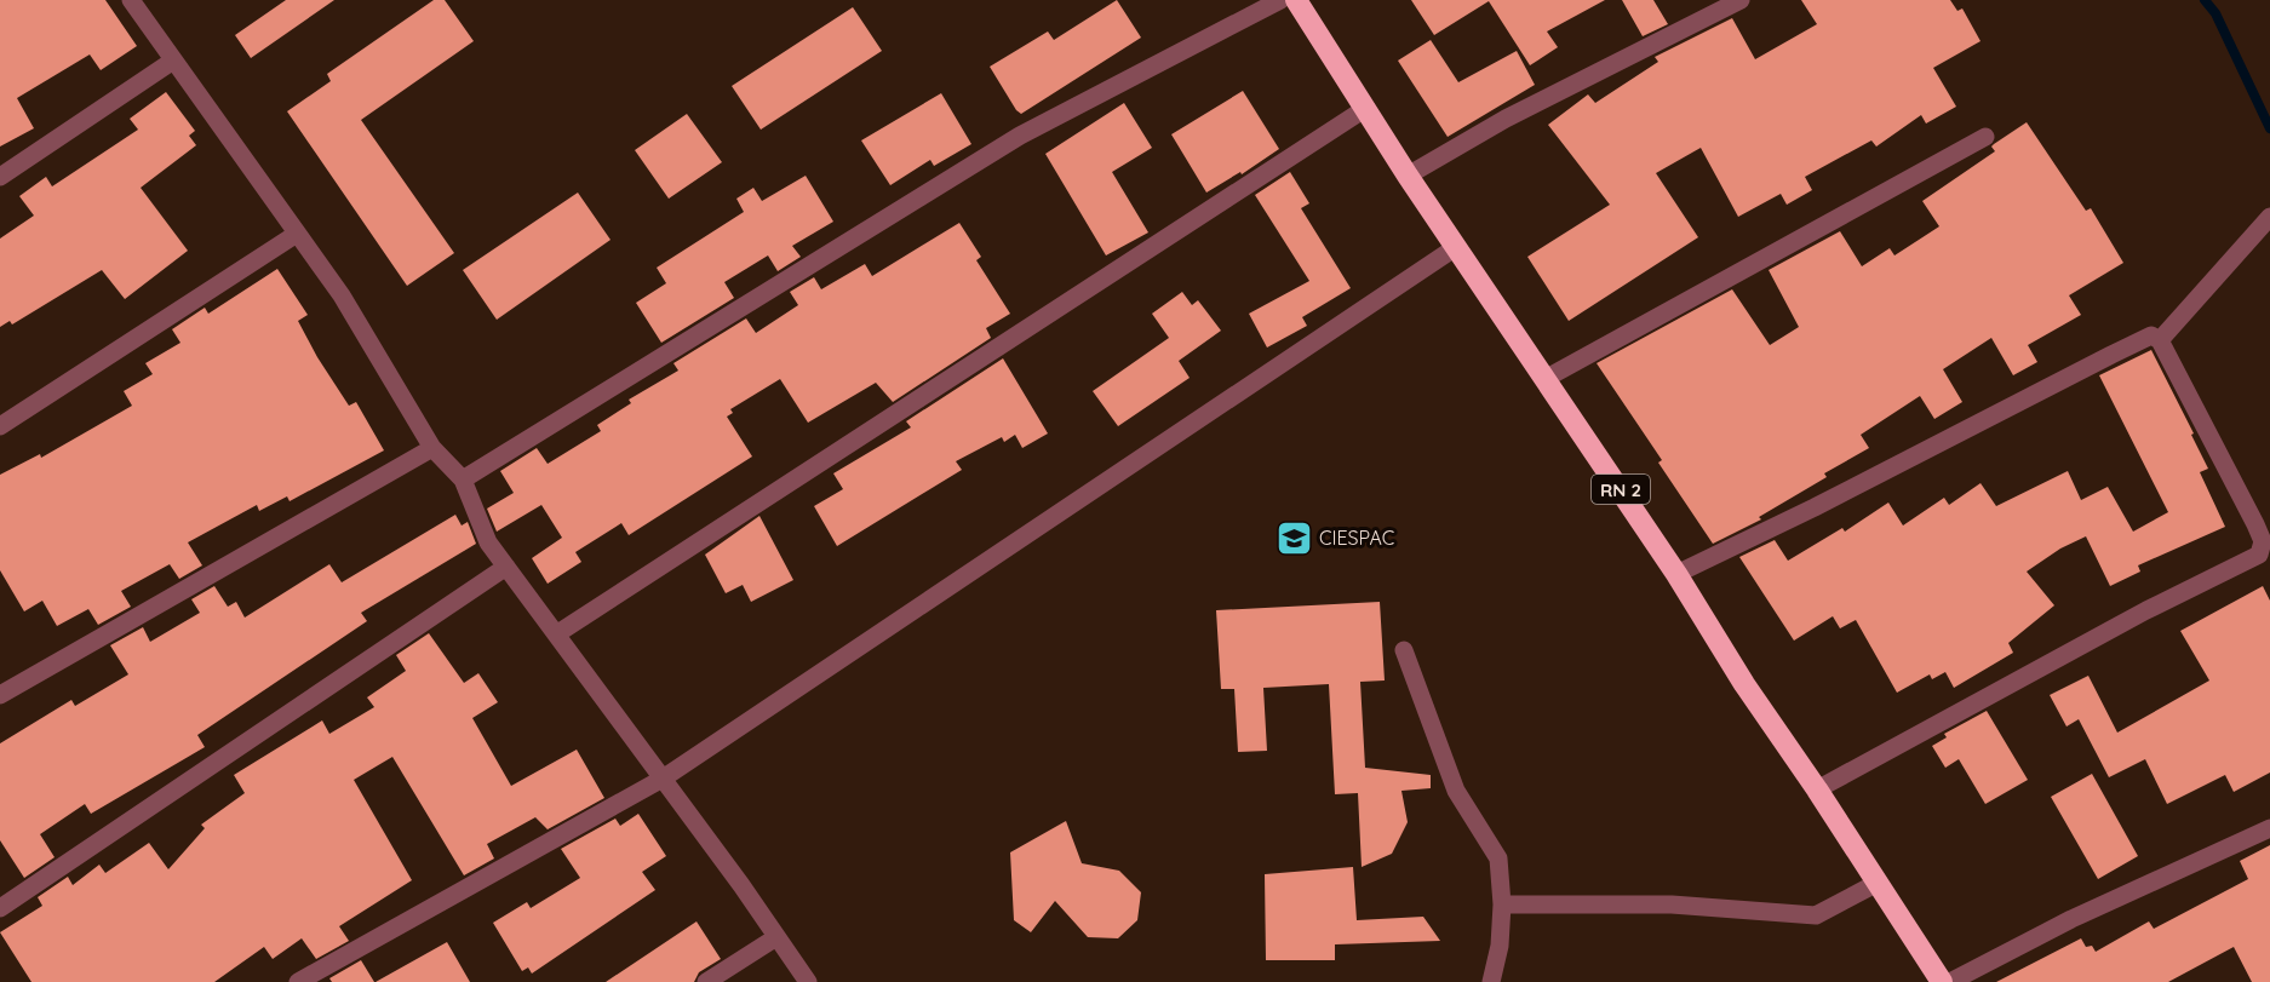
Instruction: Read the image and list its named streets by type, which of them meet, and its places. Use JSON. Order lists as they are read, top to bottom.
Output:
{
  "streets": {
    "highway": ["RN 2"]
  },
  "places": {
    "school or university": ["CIESPAC"]
  }
}
